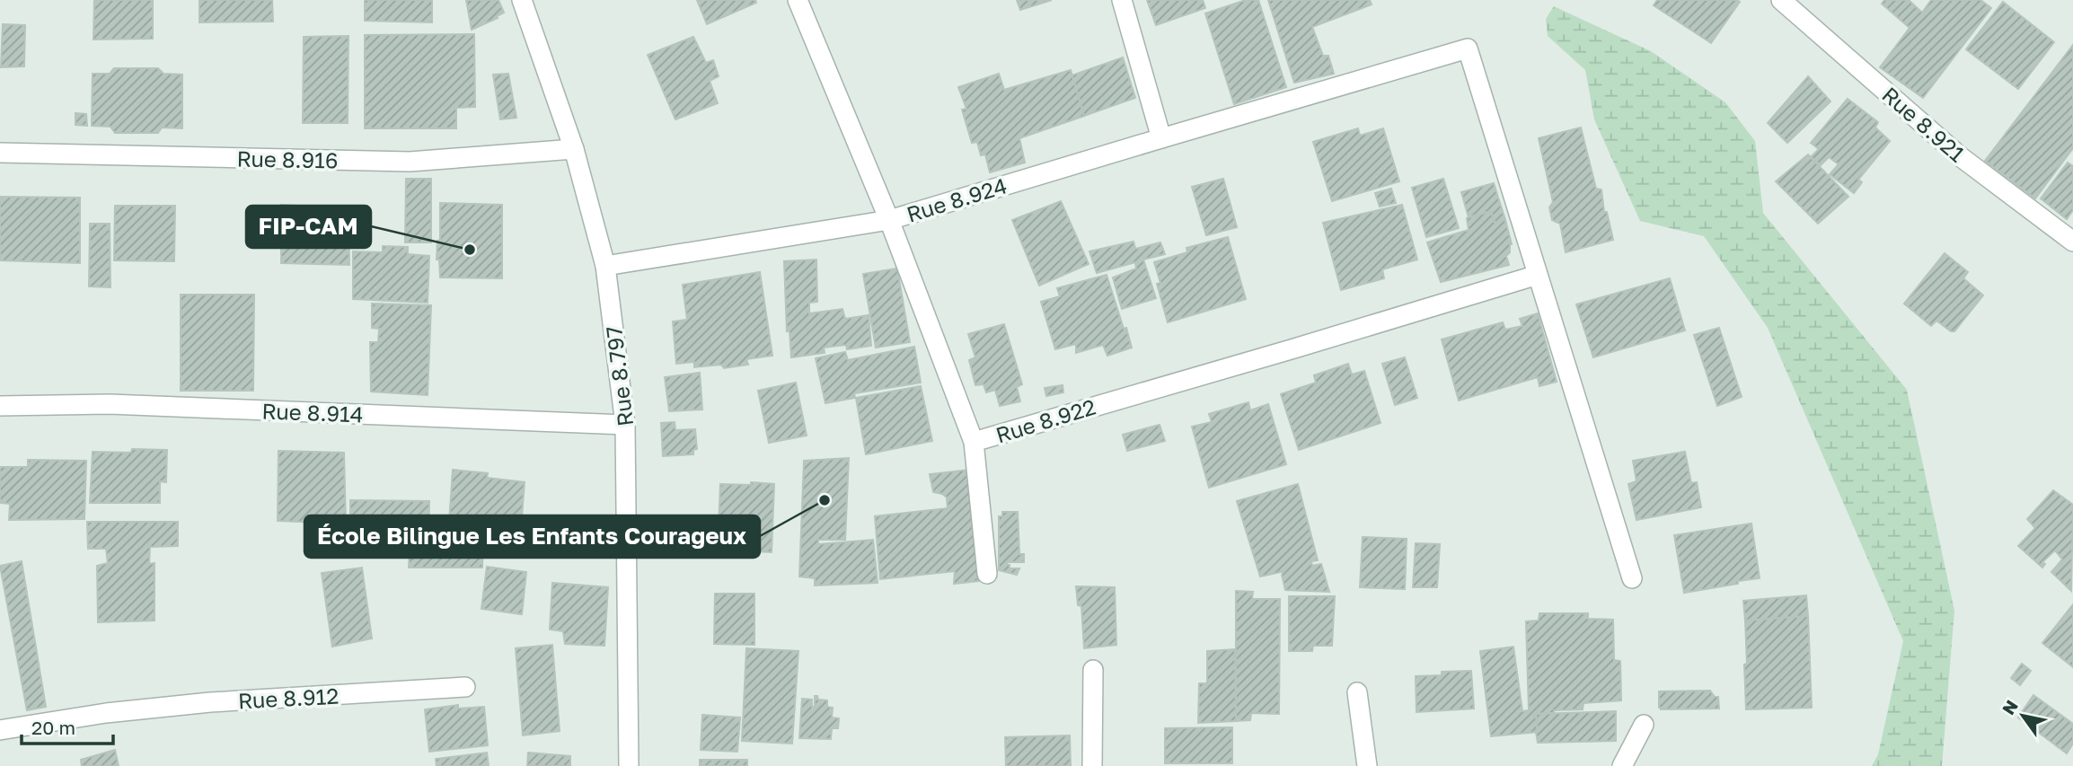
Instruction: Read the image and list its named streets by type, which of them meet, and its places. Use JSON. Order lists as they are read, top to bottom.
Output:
{
  "streets": {
    "street": [
      "Rue 8.921",
      "Rue 8.916",
      "Rue 8.924",
      "Rue 8.797",
      "Rue 8.914",
      "Rue 8.922",
      "Rue 8.912"
    ]
  },
  "crossings": [
    ["Rue 8.916", "Rue 8.797"],
    ["Rue 8.924", "Rue 8.797"],
    ["Rue 8.924", "Rue 8.922"],
    ["Rue 8.797", "Rue 8.914"]
  ],
  "places": ["FIP-CAM", "École Bilingue Les Enfants Courageux"],
  "scale_bar": "20 m",
  "north": "top left"
}
